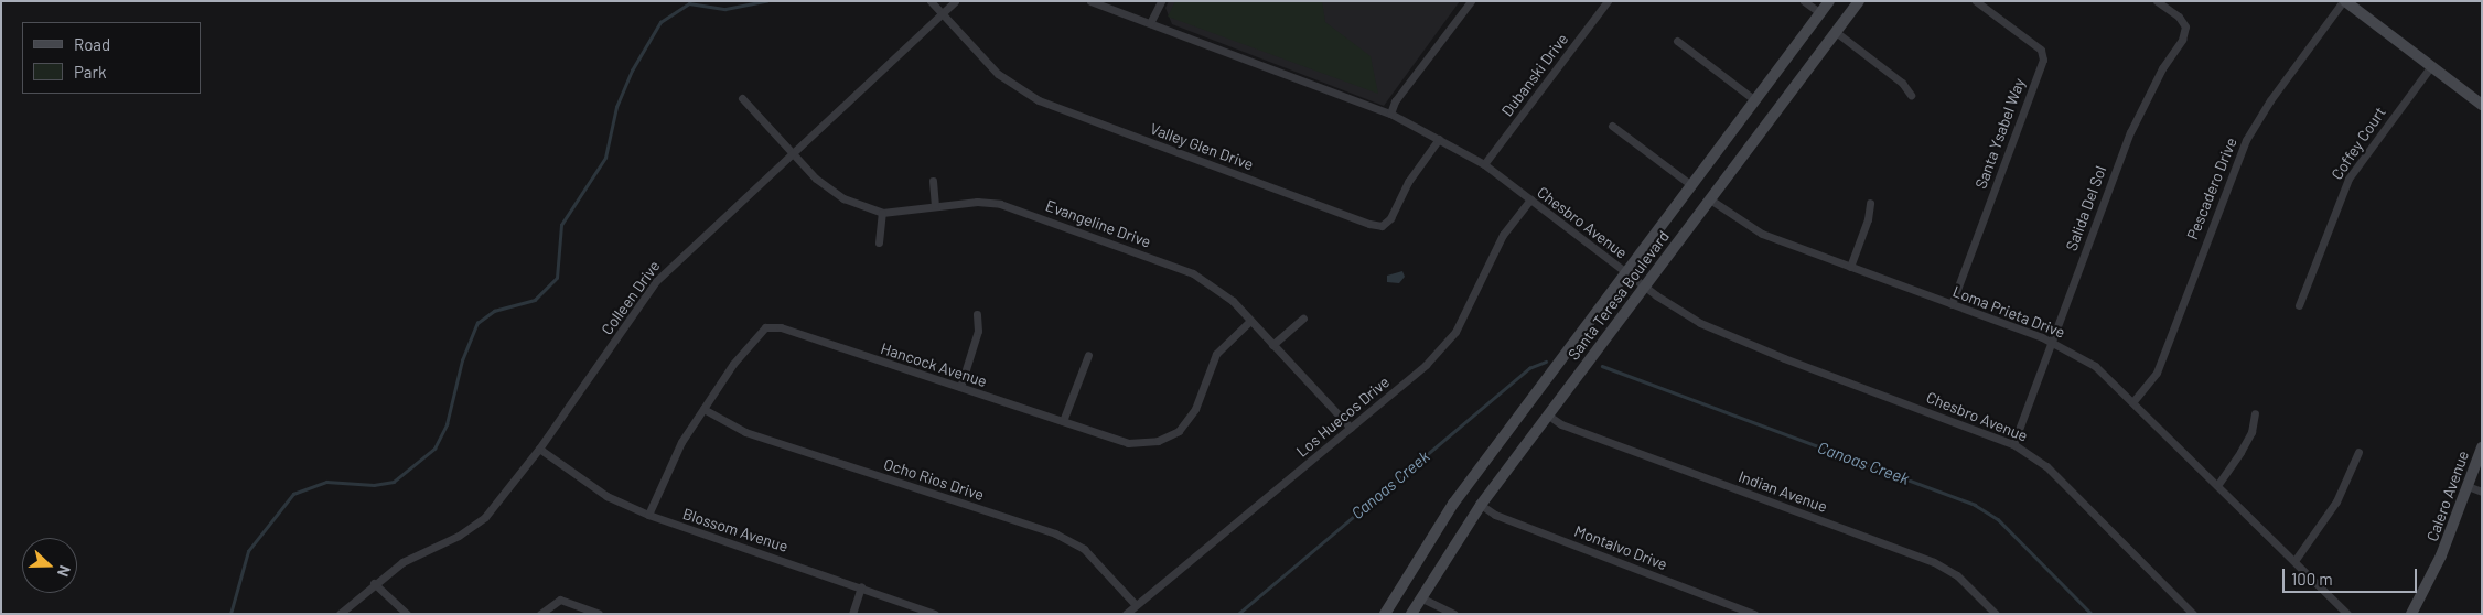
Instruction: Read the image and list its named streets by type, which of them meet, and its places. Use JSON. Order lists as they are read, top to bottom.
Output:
{
  "streets": {
    "main road": ["Santa Teresa Boulevard", "Calero Avenue"],
    "street": [
      "Dubanski Drive",
      "Santa Ysabel Way",
      "Coffey Court",
      "Valley Glen Drive",
      "Pescadero Drive",
      "Salida Del Sol",
      "Chesbro Avenue",
      "Evangeline Drive",
      "Colleen Drive",
      "Loma Prieta Drive",
      "Hancock Avenue",
      "Los Huecos Drive",
      "Ocho Rios Drive",
      "Indian Avenue",
      "Blossom Avenue",
      "Montalvo Drive"
    ]
  },
  "crossings": [
    ["Dubanski Drive", "Chesbro Avenue"],
    ["Santa Ysabel Way", "Loma Prieta Drive"],
    ["Valley Glen Drive", "Chesbro Avenue"],
    ["Valley Glen Drive", "Colleen Drive"],
    ["Pescadero Drive", "Loma Prieta Drive"],
    ["Salida Del Sol", "Chesbro Avenue"],
    ["Salida Del Sol", "Loma Prieta Drive"],
    ["Chesbro Avenue", "Santa Teresa Boulevard"],
    ["Chesbro Avenue", "Los Huecos Drive"],
    ["Evangeline Drive", "Colleen Drive"],
    ["Evangeline Drive", "Hancock Avenue"],
    ["Evangeline Drive", "Los Huecos Drive"],
    ["Santa Teresa Boulevard", "Loma Prieta Drive"],
    ["Santa Teresa Boulevard", "Indian Avenue"],
    ["Santa Teresa Boulevard", "Montalvo Drive"],
    ["Colleen Drive", "Blossom Avenue"],
    ["Hancock Avenue", "Ocho Rios Drive"],
    ["Hancock Avenue", "Blossom Avenue"],
    ["Los Huecos Drive", "Ocho Rios Drive"]
  ],
  "water": ["Canoas Creek"],
  "legend": ["Road", "Park"],
  "scale_bar": "100 m",
  "north": "right"
}
